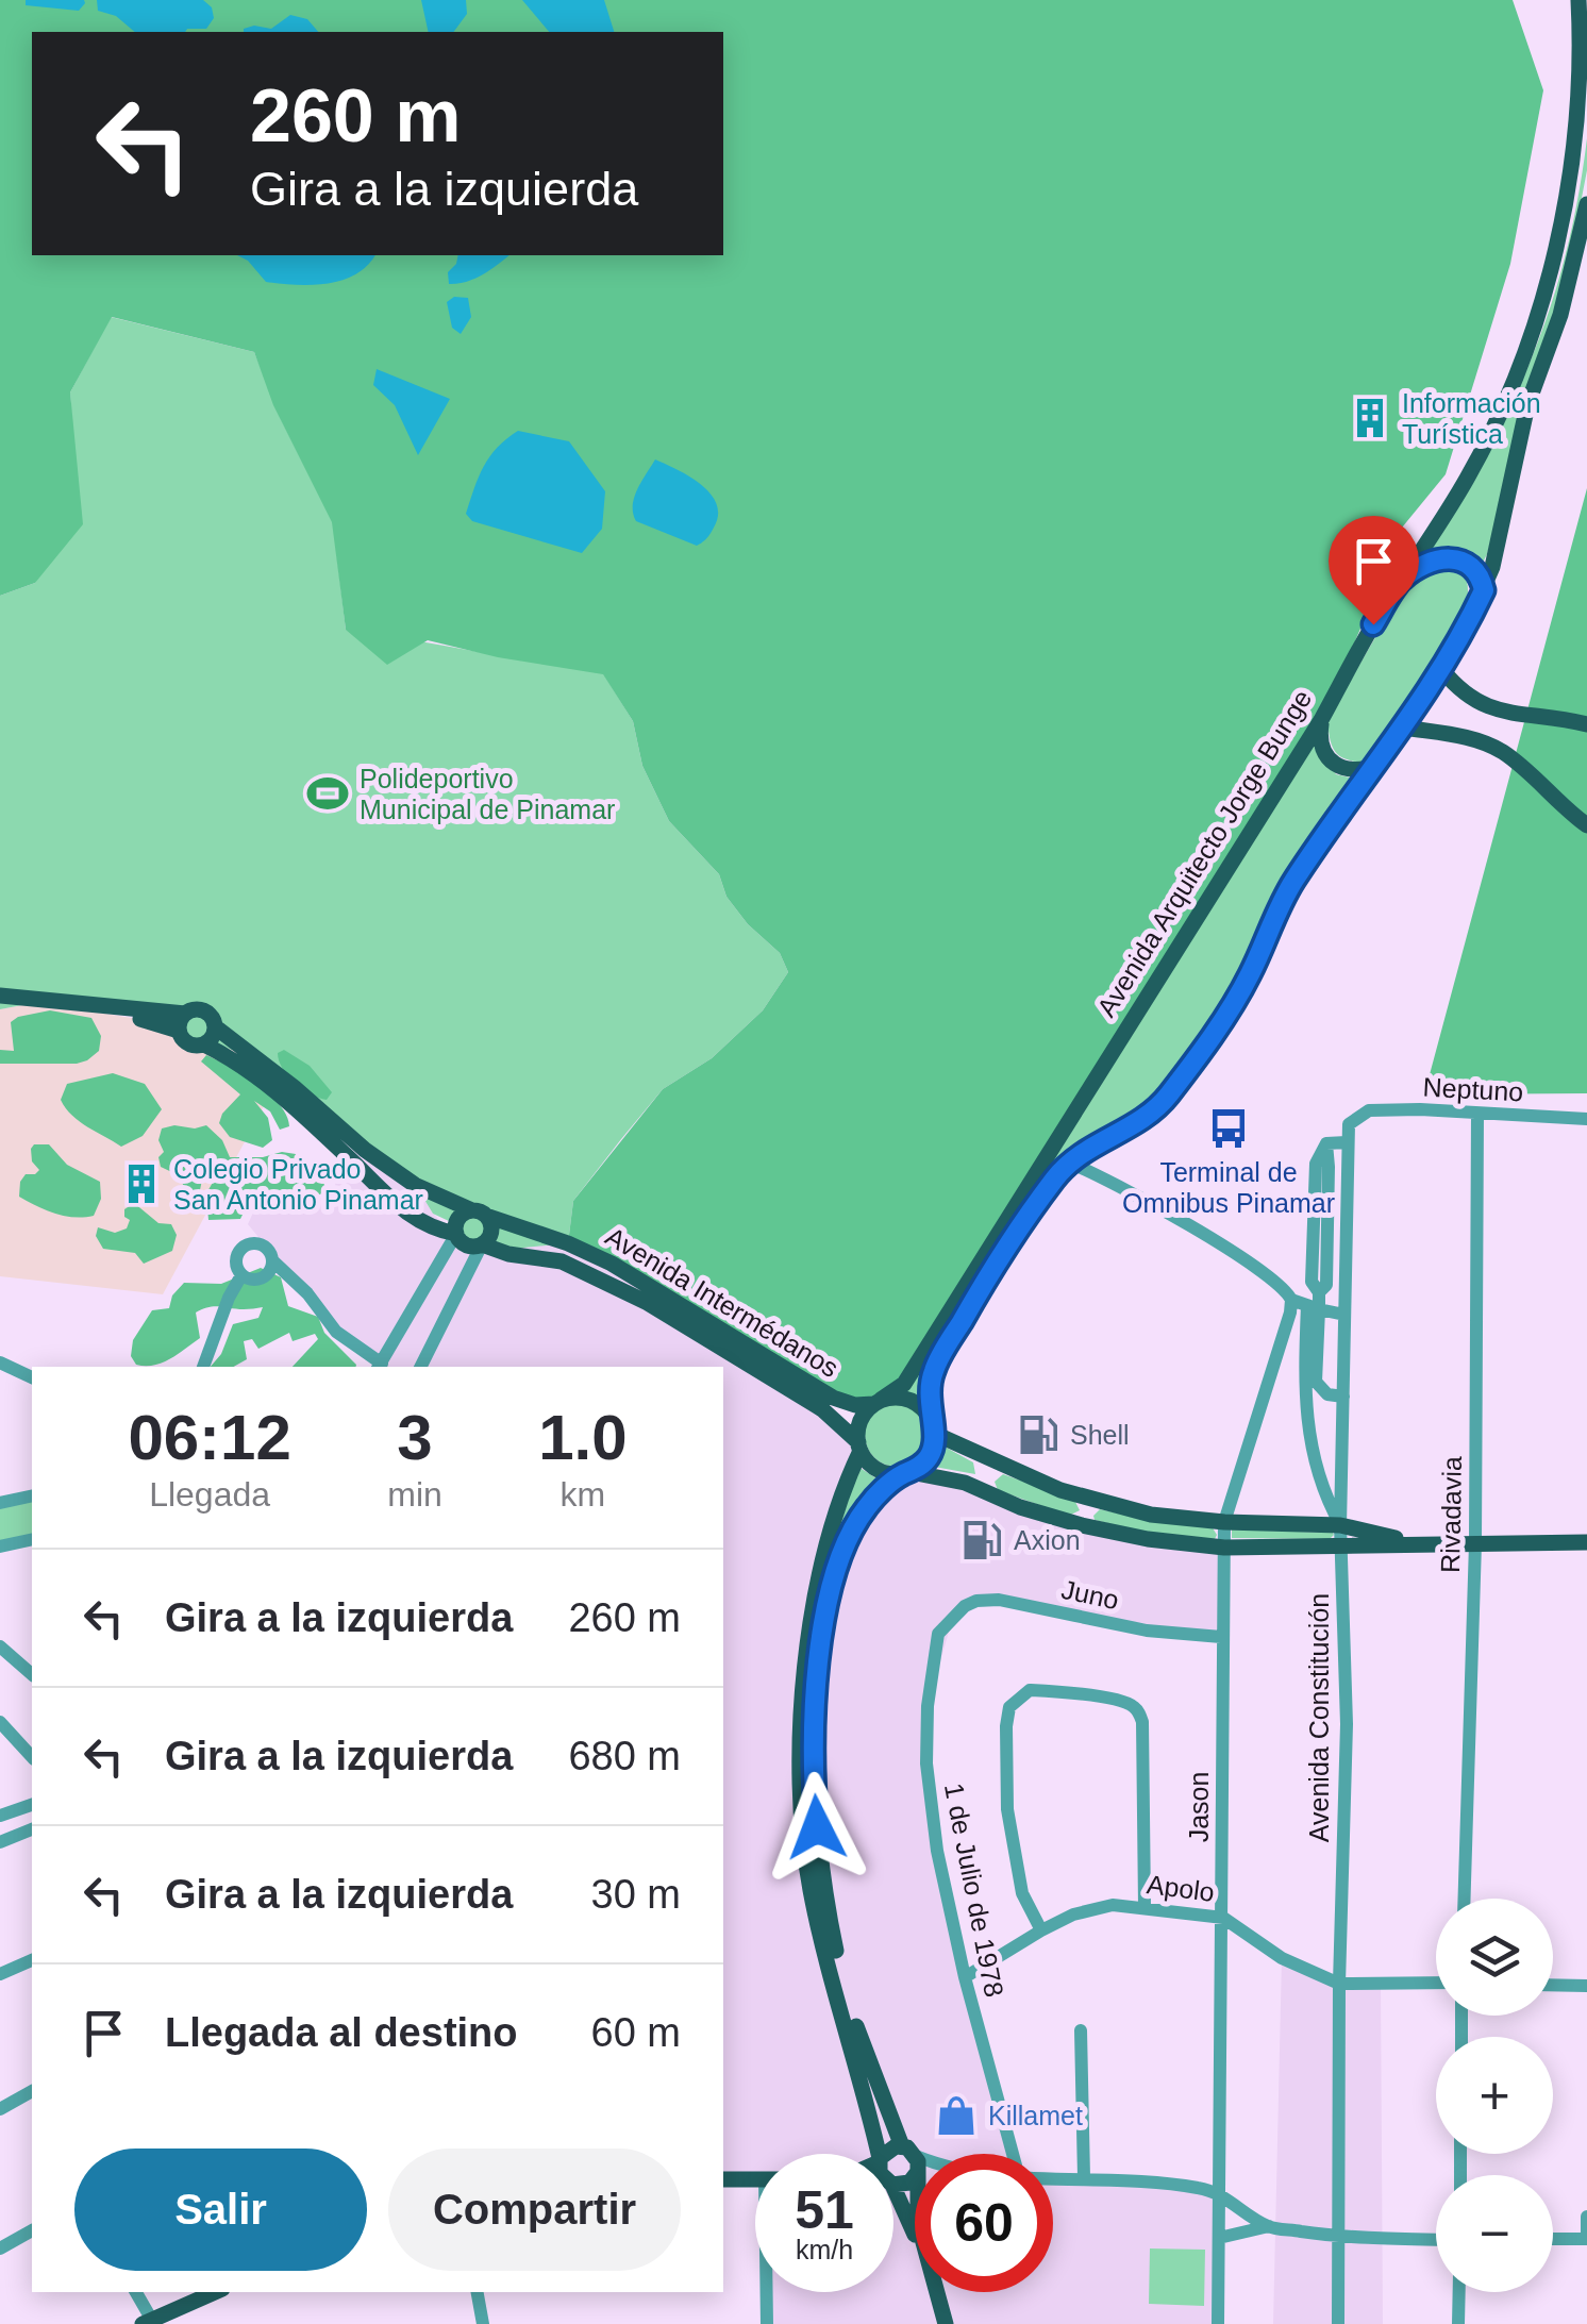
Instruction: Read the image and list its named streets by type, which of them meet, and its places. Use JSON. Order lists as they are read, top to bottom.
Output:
{
  "streets": {
    "main road": ["Avenida Arquitecto Jorge Bunge", "Avenida Intermédanos"],
    "street": [
      "Neptuno",
      "Rivadavia",
      "Juno",
      "Avenida Constitución",
      "Jason",
      "Apolo",
      "1 de Julio de 1978"
    ]
  },
  "crossings": [
    ["Avenida Arquitecto Jorge Bunge", "Avenida Intermédanos"],
    ["Neptuno", "Rivadavia"],
    ["Neptuno", "Avenida Constitución"],
    ["Juno", "Jason"],
    ["Juno", "1 de Julio de 1978"],
    ["Avenida Constitución", "Apolo"],
    ["Jason", "Apolo"],
    ["Apolo", "1 de Julio de 1978"]
  ],
  "places": {
    "building": ["Información Turística", "Colegio Privado San Antonio Pinamar"],
    "sports": ["Polideportivo Municipal de Pinamar"],
    "bus stop": ["Terminal de Omnibus Pinamar"],
    "fuel station": ["Shell", "Axion"],
    "shop": ["Killamet"]
  },
  "page": {
    "turn": ["260 m", "Gira a la izquierda"],
    "eta": [
      "06:12",
      "Llegada",
      "3",
      "min",
      "1.0",
      "km"
    ],
    "list": [
      {
        "name": "Gira a la izquierda",
        "value": "260 m"
      },
      {
        "name": "Gira a la izquierda",
        "value": "680 m"
      },
      {
        "name": "Gira a la izquierda",
        "value": "30 m"
      },
      {
        "name": "Llegada al destino",
        "value": "60 m"
      }
    ],
    "map_buttons": ["+", "−"],
    "buttons": ["Salir", "Compartir"],
    "speed": "51 km/h",
    "limit": "60"
  }
}
